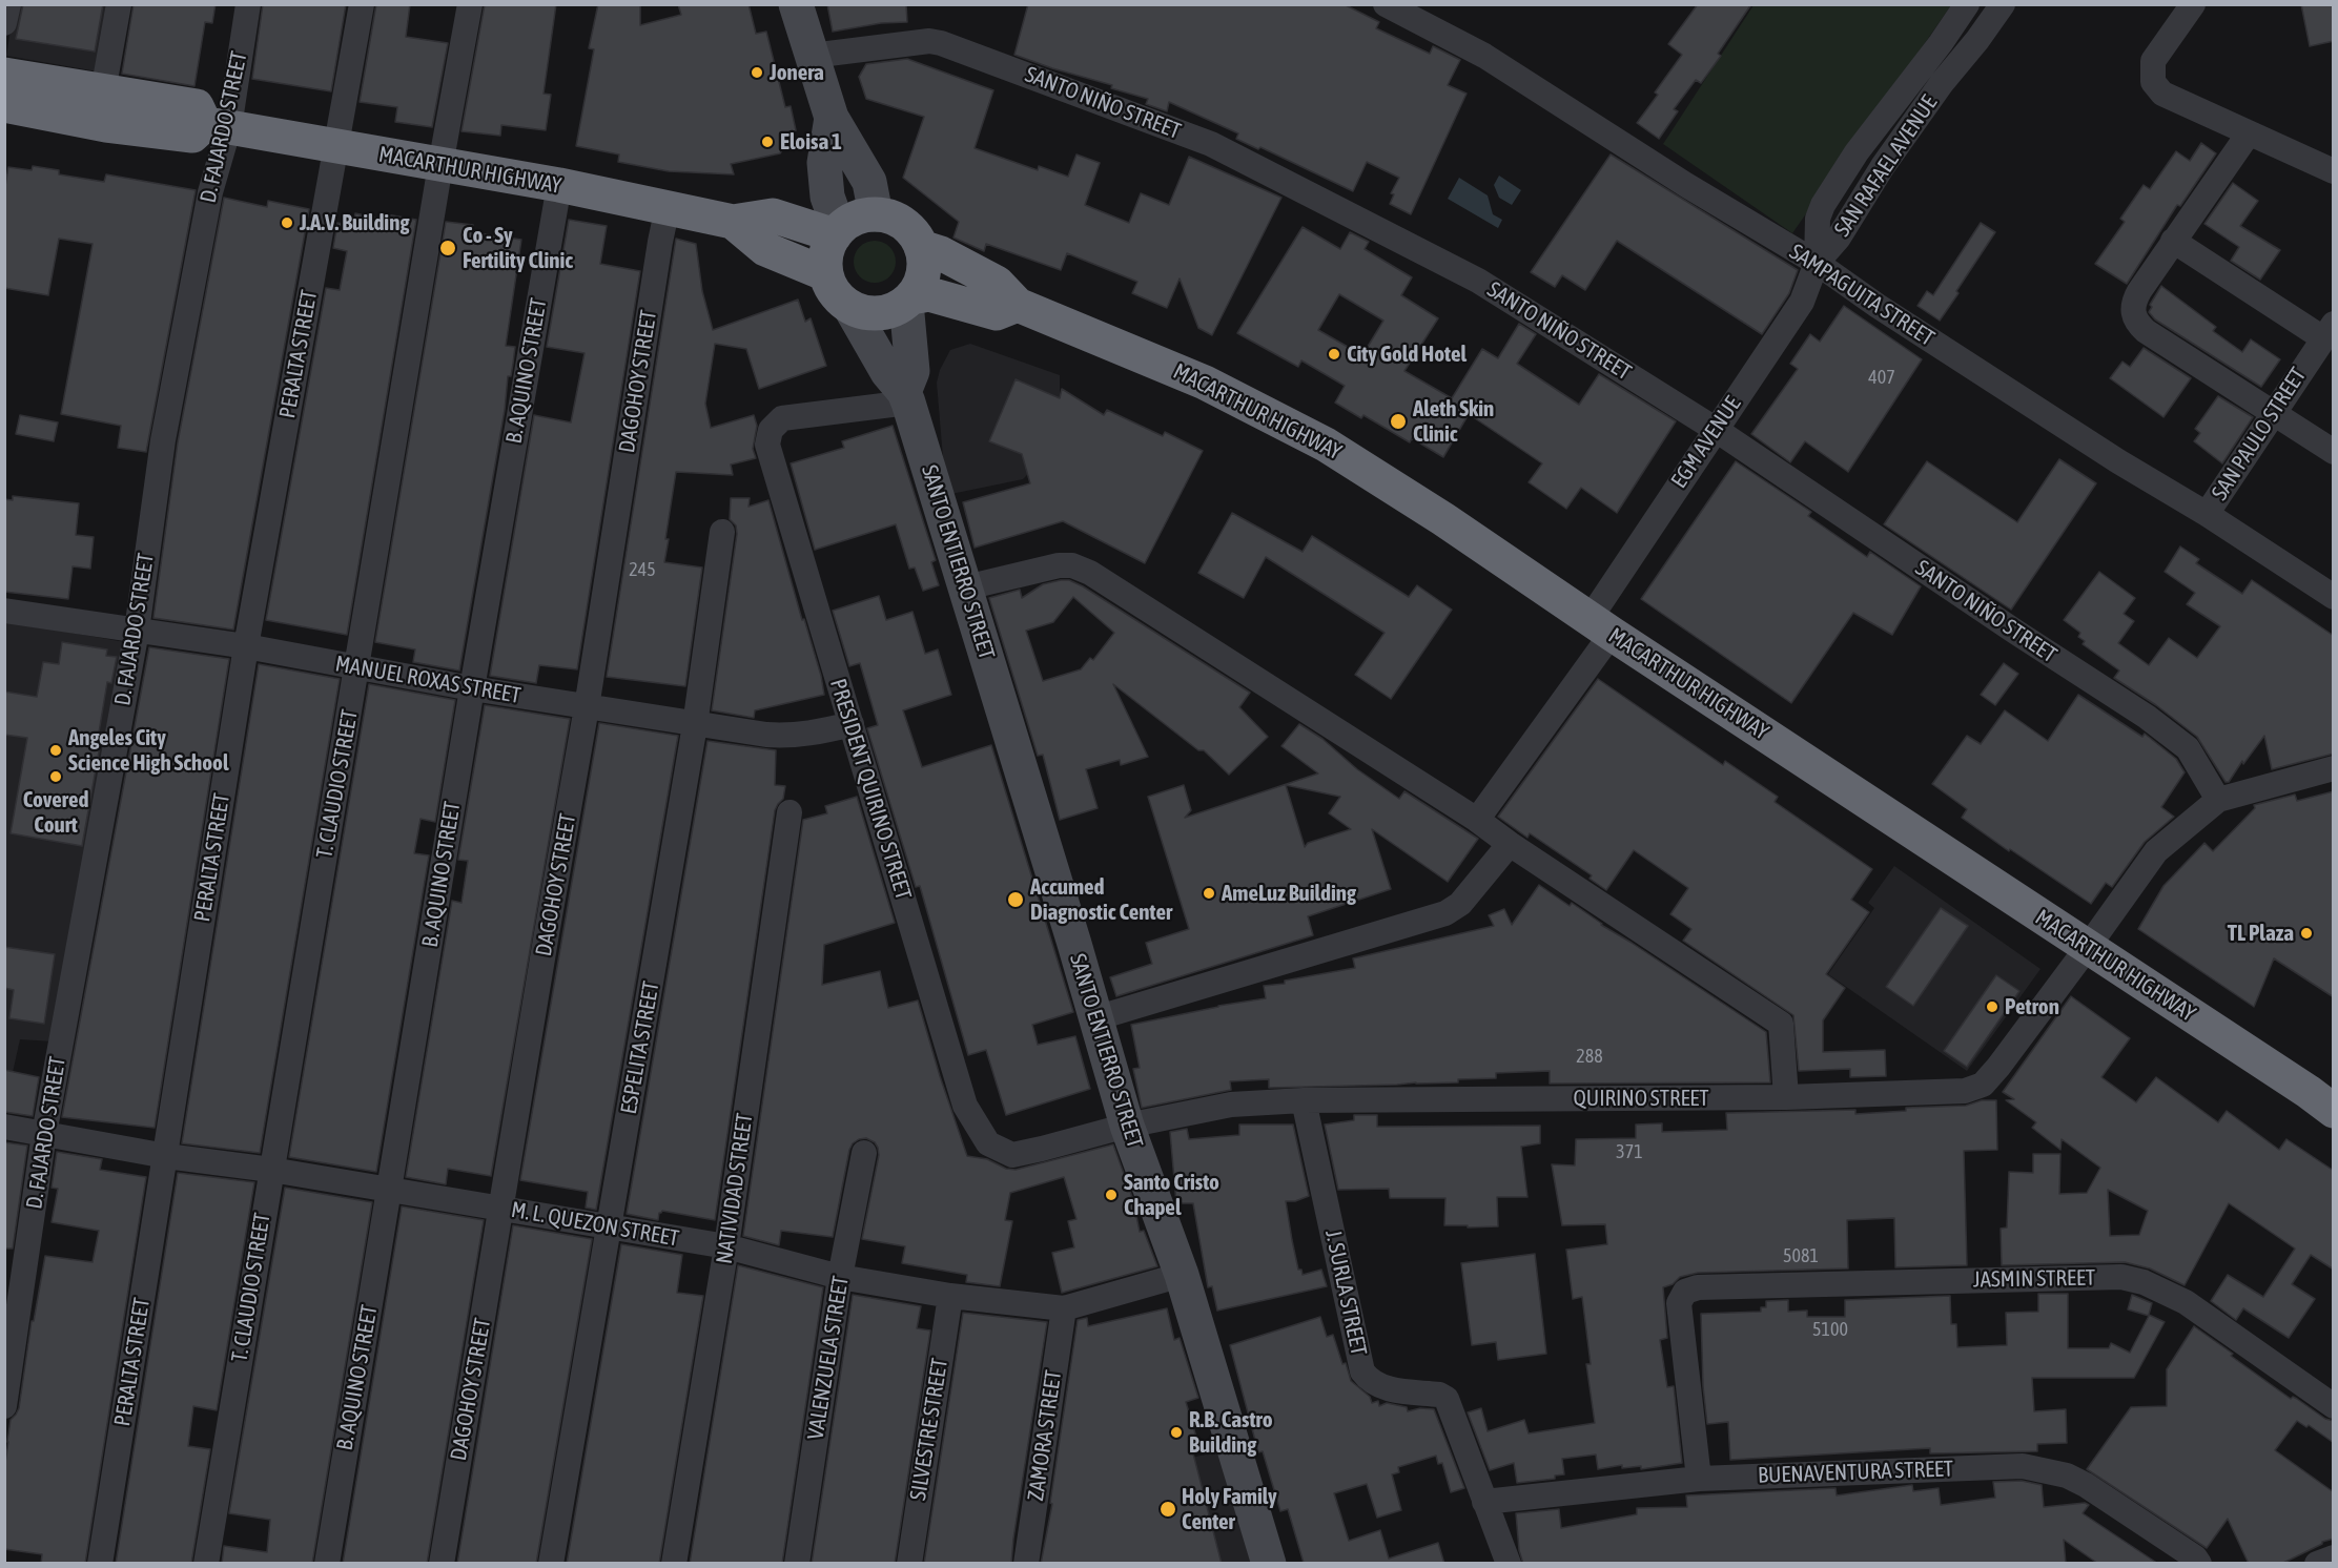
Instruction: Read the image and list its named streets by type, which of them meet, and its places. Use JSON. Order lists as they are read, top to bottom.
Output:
{
  "streets": {
    "highway": ["MACARTHUR HIGHWAY"],
    "main road": ["SANTO ENTIERRO STREET"],
    "street": [
      "SANTO NIÑO STREET",
      "D. FAJARDO STREET",
      "SAN RAFAEL AVENUE",
      "SAMPAGUITA STREET",
      "PERALTA STREET",
      "B. AQUINO STREET",
      "DAGOHOY STREET",
      "SAN PAULO STREET",
      "EGM AVENUE",
      "MANUEL ROXAS STREET",
      "T. CLAUDIO STREET",
      "PRESIDENT QUIRINO STREET",
      "ESPELITA STREET",
      "QUIRINO STREET",
      "NATIVIDAD STREET",
      "M. L. QUEZON STREET",
      "JASMIN STREET",
      "J. SURLA STREET",
      "VALENZUELA STREET",
      "SILVESTRE STREET",
      "ZAMORA STREET",
      "BUENAVENTURA STREET"
    ]
  },
  "crossings": [
    ["SANTO NIÑO STREET", "EGM AVENUE"],
    ["D. FAJARDO STREET", "MACARTHUR HIGHWAY"],
    ["D. FAJARDO STREET", "MANUEL ROXAS STREET"],
    ["D. FAJARDO STREET", "M. L. QUEZON STREET"],
    ["SAN RAFAEL AVENUE", "SAMPAGUITA STREET"],
    ["SAN RAFAEL AVENUE", "EGM AVENUE"],
    ["MACARTHUR HIGHWAY", "PERALTA STREET"],
    ["MACARTHUR HIGHWAY", "B. AQUINO STREET"],
    ["MACARTHUR HIGHWAY", "DAGOHOY STREET"],
    ["MACARTHUR HIGHWAY", "EGM AVENUE"],
    ["MACARTHUR HIGHWAY", "SANTO ENTIERRO STREET"],
    ["MACARTHUR HIGHWAY", "T. CLAUDIO STREET"],
    ["MACARTHUR HIGHWAY", "QUIRINO STREET"],
    ["SAMPAGUITA STREET", "SAN PAULO STREET"],
    ["SAMPAGUITA STREET", "EGM AVENUE"],
    ["PERALTA STREET", "MANUEL ROXAS STREET"],
    ["PERALTA STREET", "M. L. QUEZON STREET"],
    ["B. AQUINO STREET", "MANUEL ROXAS STREET"],
    ["B. AQUINO STREET", "M. L. QUEZON STREET"],
    ["DAGOHOY STREET", "MANUEL ROXAS STREET"],
    ["DAGOHOY STREET", "M. L. QUEZON STREET"],
    ["SANTO ENTIERRO STREET", "PRESIDENT QUIRINO STREET"],
    ["SANTO ENTIERRO STREET", "QUIRINO STREET"],
    ["SANTO ENTIERRO STREET", "M. L. QUEZON STREET"],
    ["MANUEL ROXAS STREET", "T. CLAUDIO STREET"],
    ["MANUEL ROXAS STREET", "PRESIDENT QUIRINO STREET"],
    ["MANUEL ROXAS STREET", "ESPELITA STREET"],
    ["T. CLAUDIO STREET", "M. L. QUEZON STREET"],
    ["PRESIDENT QUIRINO STREET", "QUIRINO STREET"],
    ["ESPELITA STREET", "M. L. QUEZON STREET"],
    ["QUIRINO STREET", "J. SURLA STREET"],
    ["NATIVIDAD STREET", "M. L. QUEZON STREET"],
    ["M. L. QUEZON STREET", "VALENZUELA STREET"],
    ["M. L. QUEZON STREET", "SILVESTRE STREET"],
    ["M. L. QUEZON STREET", "ZAMORA STREET"],
    ["JASMIN STREET", "BUENAVENTURA STREET"],
    ["J. SURLA STREET", "BUENAVENTURA STREET"]
  ],
  "places": [
    "Jonera",
    "Eloisa 1",
    "J.A.V. Building",
    "Co - Sy Fertility Clinic",
    "City Gold Hotel",
    "Aleth Skin Clinic",
    "Angeles City Science High School",
    "Covered Court",
    "AmeLuz Building",
    "Accumed Diagnostic Center",
    "TL Plaza",
    "Petron",
    "Santo Cristo Chapel",
    "R.B. Castro Building",
    "Holy Family Center"
  ],
  "house_numbers": [
    "407",
    "245",
    "288",
    "371",
    "5081",
    "5100"
  ]
}
